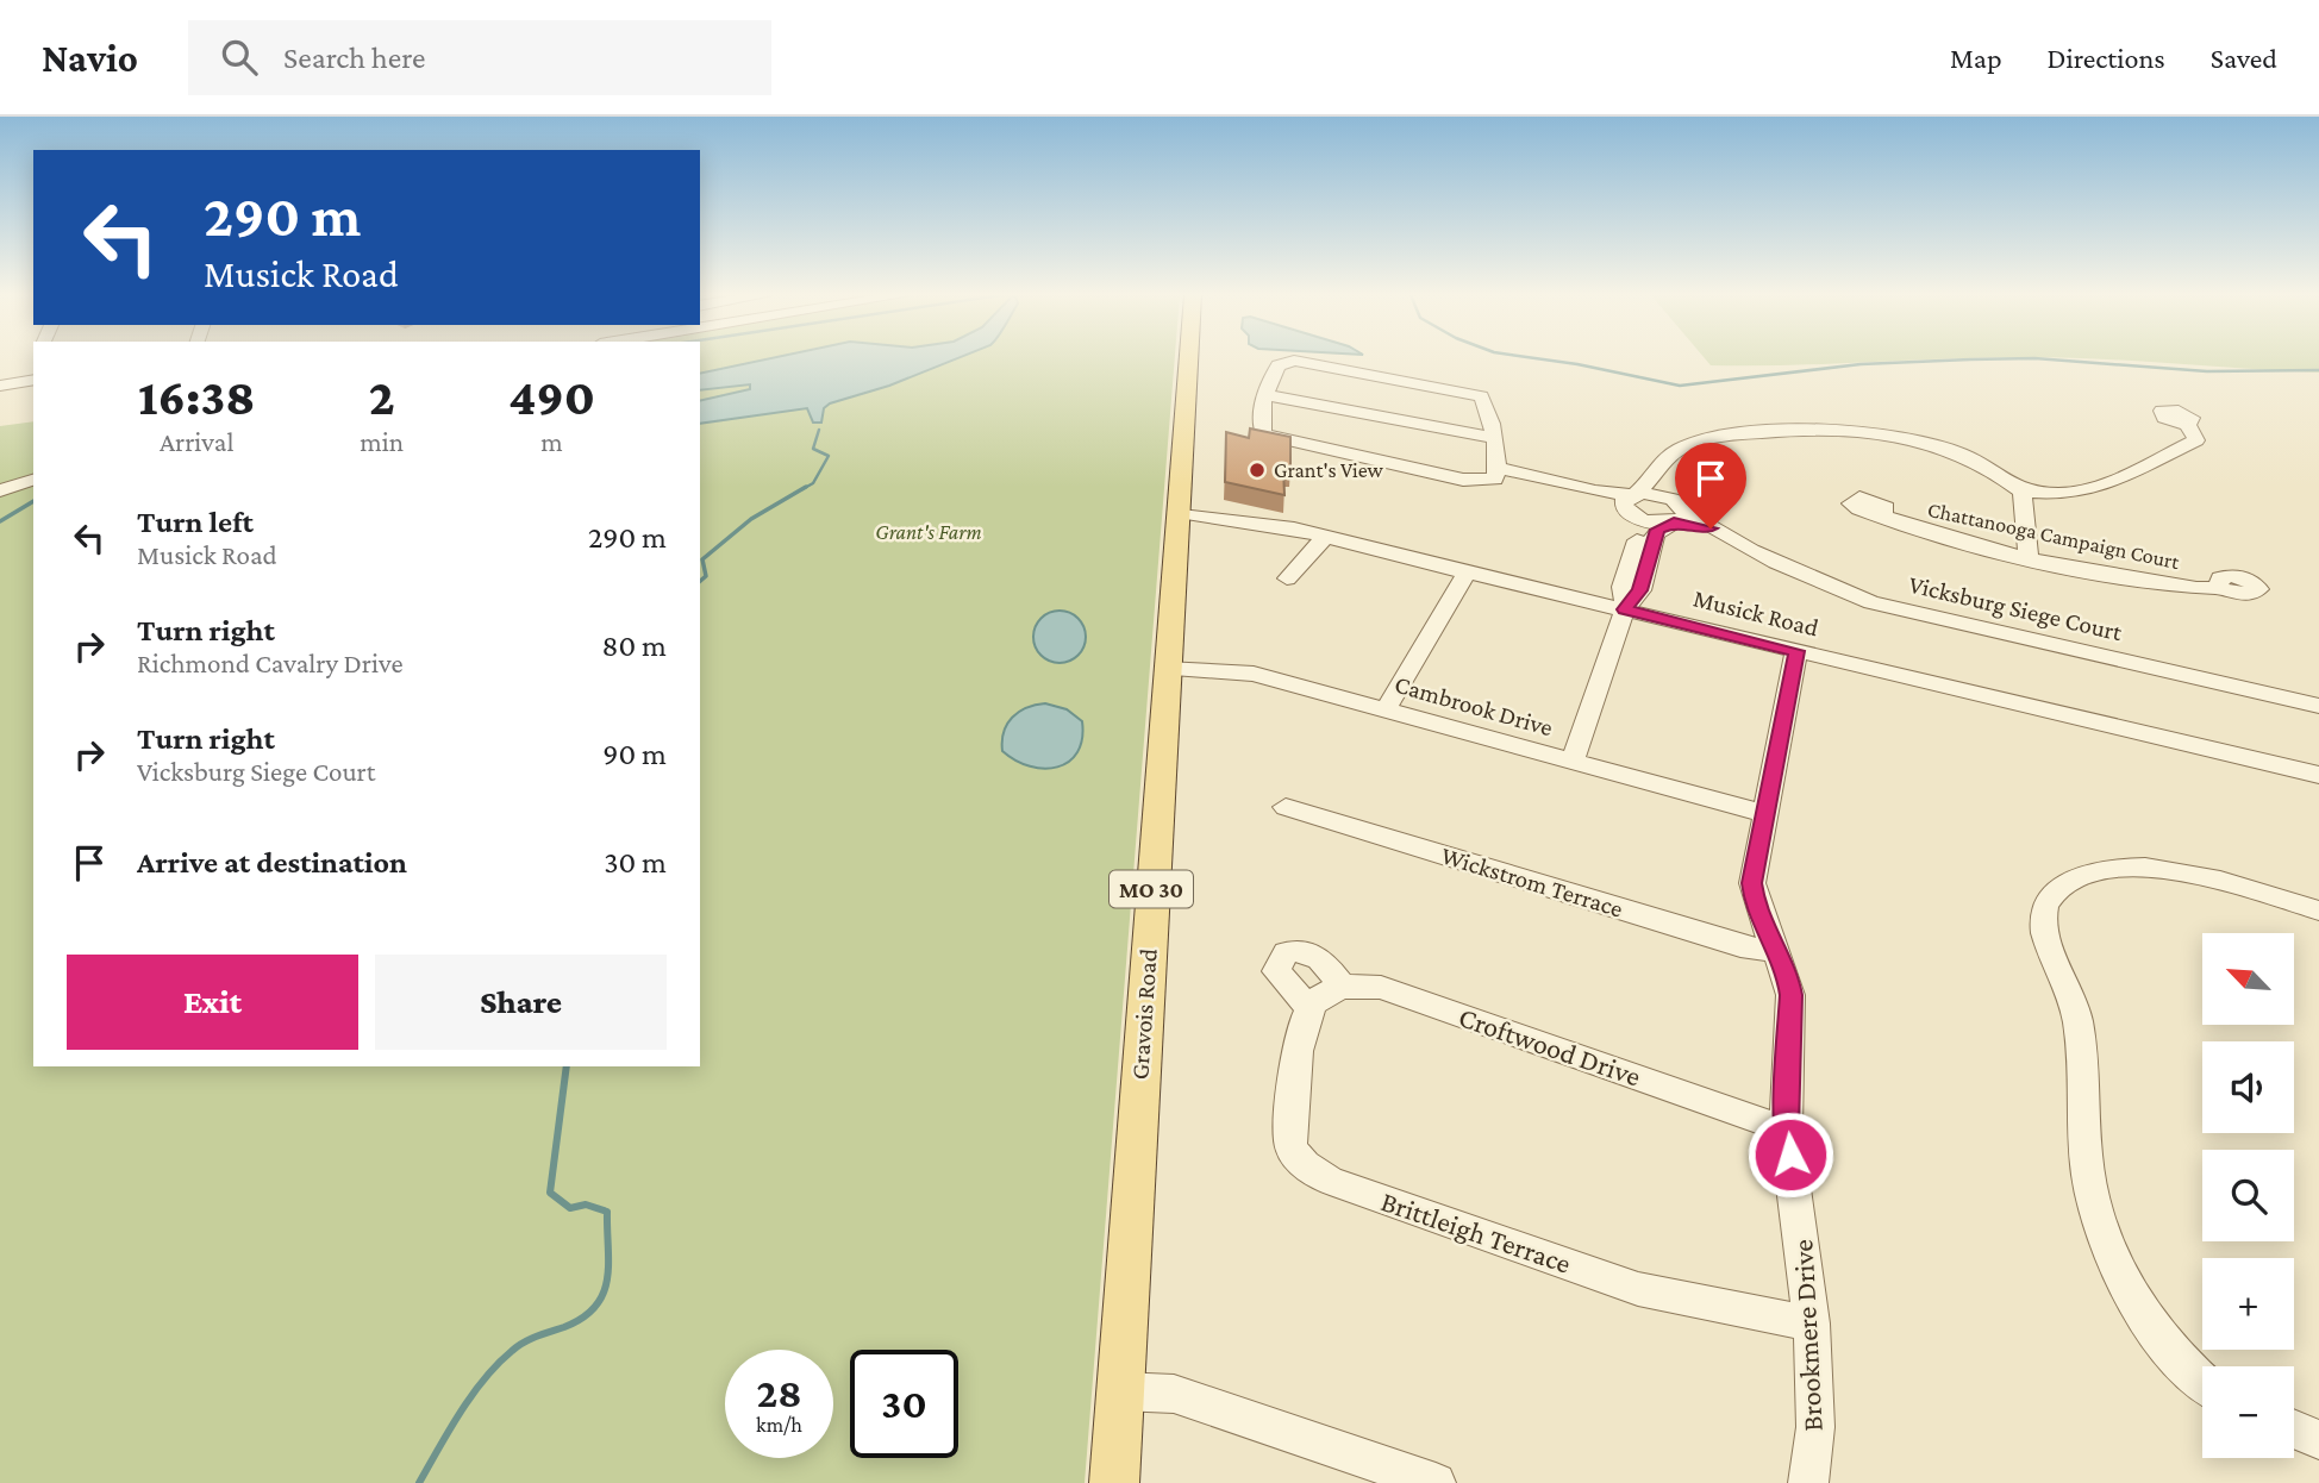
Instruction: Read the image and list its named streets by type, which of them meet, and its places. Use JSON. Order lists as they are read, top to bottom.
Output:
{
  "streets": {
    "main road": ["MO 30", "Gravois Road"],
    "street": [
      "Chattanooga Campaign Court",
      "Vicksburg Siege Court",
      "Musick Road",
      "Cambrook Drive",
      "Wickstrom Terrace",
      "Croftwood Drive",
      "Brittleigh Terrace",
      "Brookmere Drive"
    ]
  },
  "crossings": [
    ["Musick Road", "Gravois Road"],
    ["Musick Road", "Brookmere Drive"],
    ["Cambrook Drive", "Gravois Road"],
    ["Cambrook Drive", "Brookmere Drive"],
    ["Wickstrom Terrace", "Brookmere Drive"],
    ["Croftwood Drive", "Brittleigh Terrace"],
    ["Croftwood Drive", "Brookmere Drive"],
    ["Brittleigh Terrace", "Brookmere Drive"]
  ],
  "parks": ["Grant's Farm"],
  "places": ["Grant's View"],
  "north": "top left",
  "page": {
    "header": "Navio",
    "search": "Search here",
    "nav": ["Map", "Directions", "Saved"],
    "turn": ["290 m", "Musick Road"],
    "eta": [
      "16:38",
      "Arrival",
      "2",
      "min",
      "490",
      "m"
    ],
    "list": [
      {
        "name": "Turn left",
        "note": "Musick Road",
        "value": "290 m"
      },
      {
        "name": "Turn right",
        "note": "Richmond Cavalry Drive",
        "value": "80 m"
      },
      {
        "name": "Turn right",
        "note": "Vicksburg Siege Court",
        "value": "90 m"
      },
      {
        "name": "Arrive at destination",
        "value": "30 m"
      }
    ],
    "map_buttons": ["+", "−"],
    "buttons": ["Exit", "Share"],
    "speed": "28 km/h",
    "limit": "30"
  }
}
